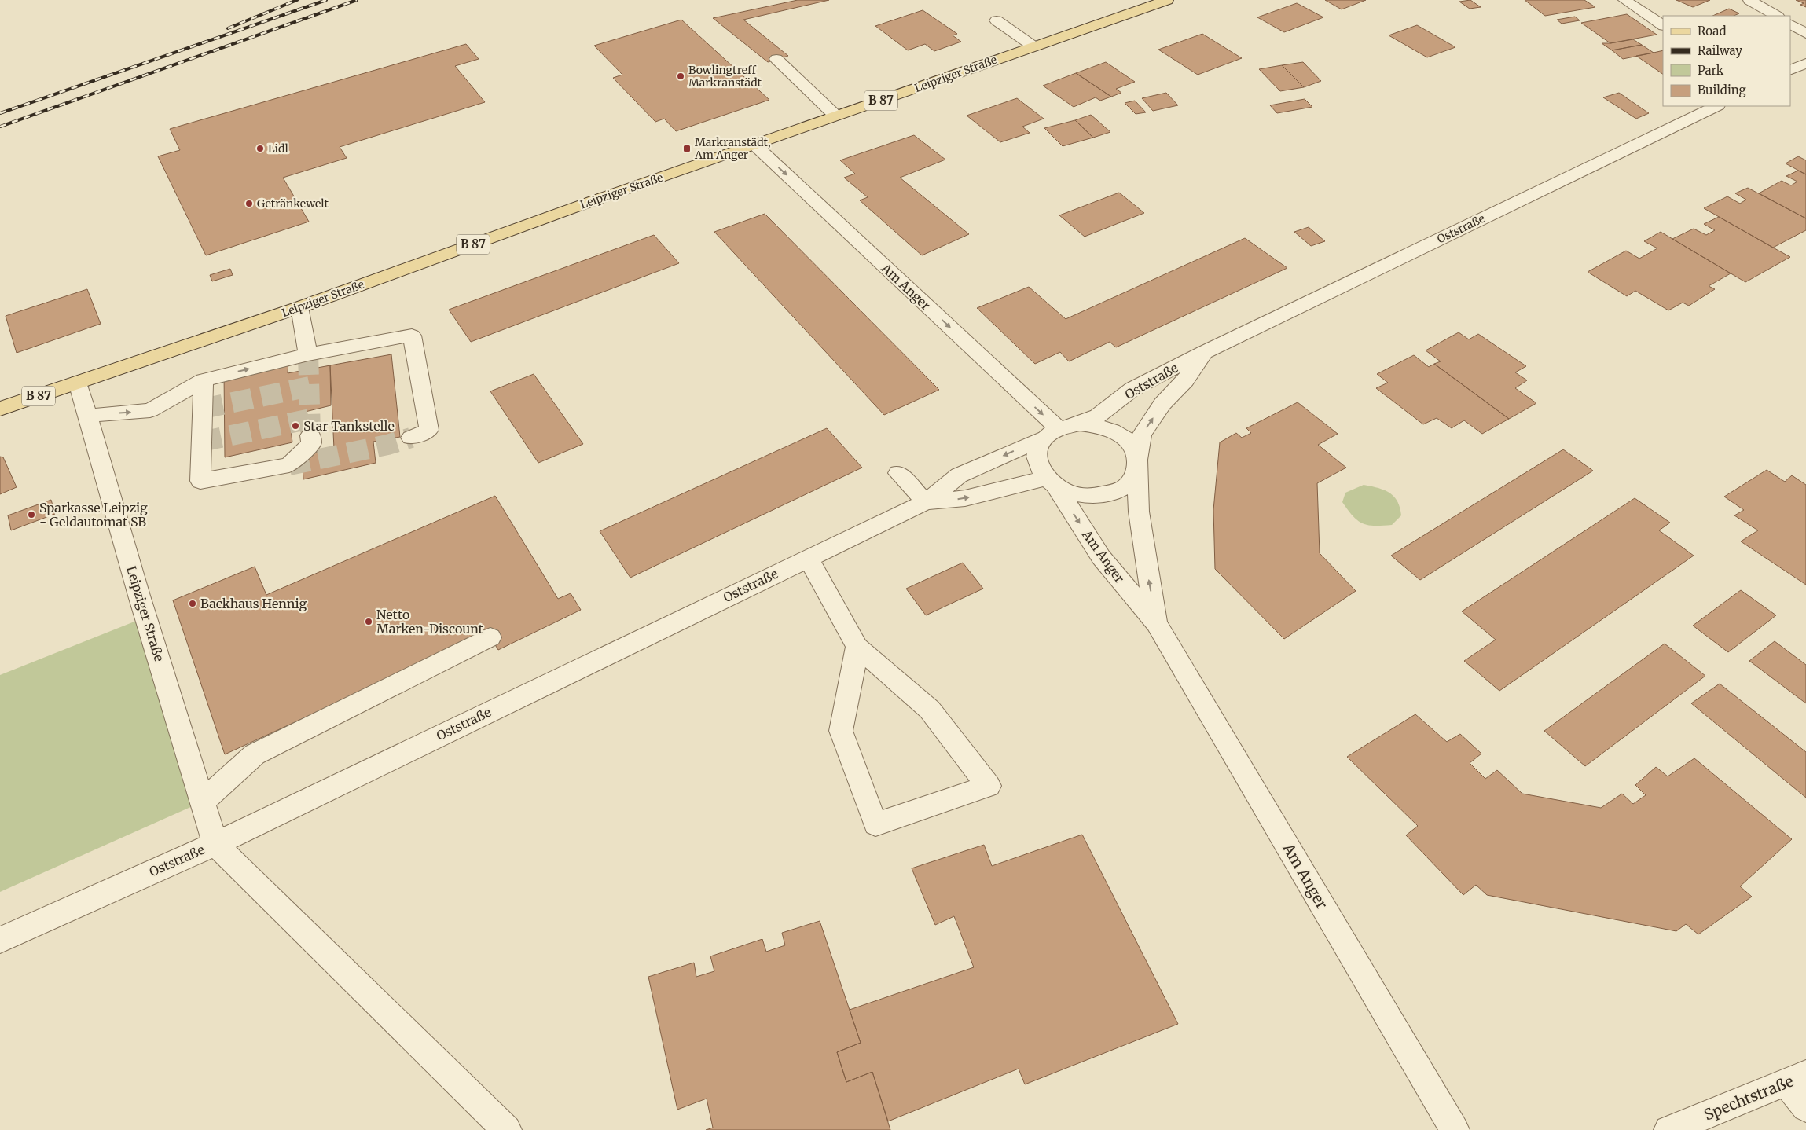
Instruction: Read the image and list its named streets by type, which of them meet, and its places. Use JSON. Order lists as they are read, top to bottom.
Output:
{
  "streets": {
    "main road": ["Leipziger Straße", "B 87"],
    "street": ["Oststraße", "Am Anger", "Spechtstraße"]
  },
  "crossings": [
    ["Leipziger Straße", "Oststraße"],
    ["Leipziger Straße", "Am Anger"],
    ["Oststraße", "Am Anger"]
  ],
  "places": {
    "other": [
      "Bowlingtreff Markranstädt",
      "Lidl",
      "Getränkewelt",
      "Star Tankstelle",
      "Sparkasse Leipzig - Geldautomat SB",
      "Backhaus Hennig",
      "Netto Marken-Discount"
    ],
    "transit": ["Markranstädt, Am Anger"]
  },
  "legend": [
    "Road",
    "Railway",
    "Park",
    "Building"
  ]
}
